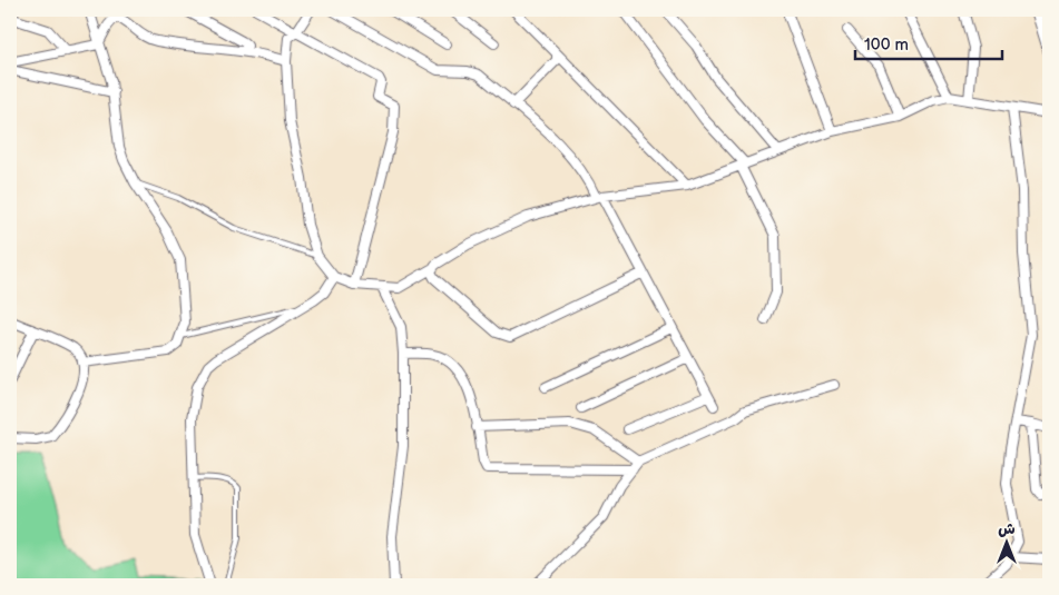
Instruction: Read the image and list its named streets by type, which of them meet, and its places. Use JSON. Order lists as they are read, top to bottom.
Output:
{
  "scale_bar": "100 m",
  "north": "top"
}
